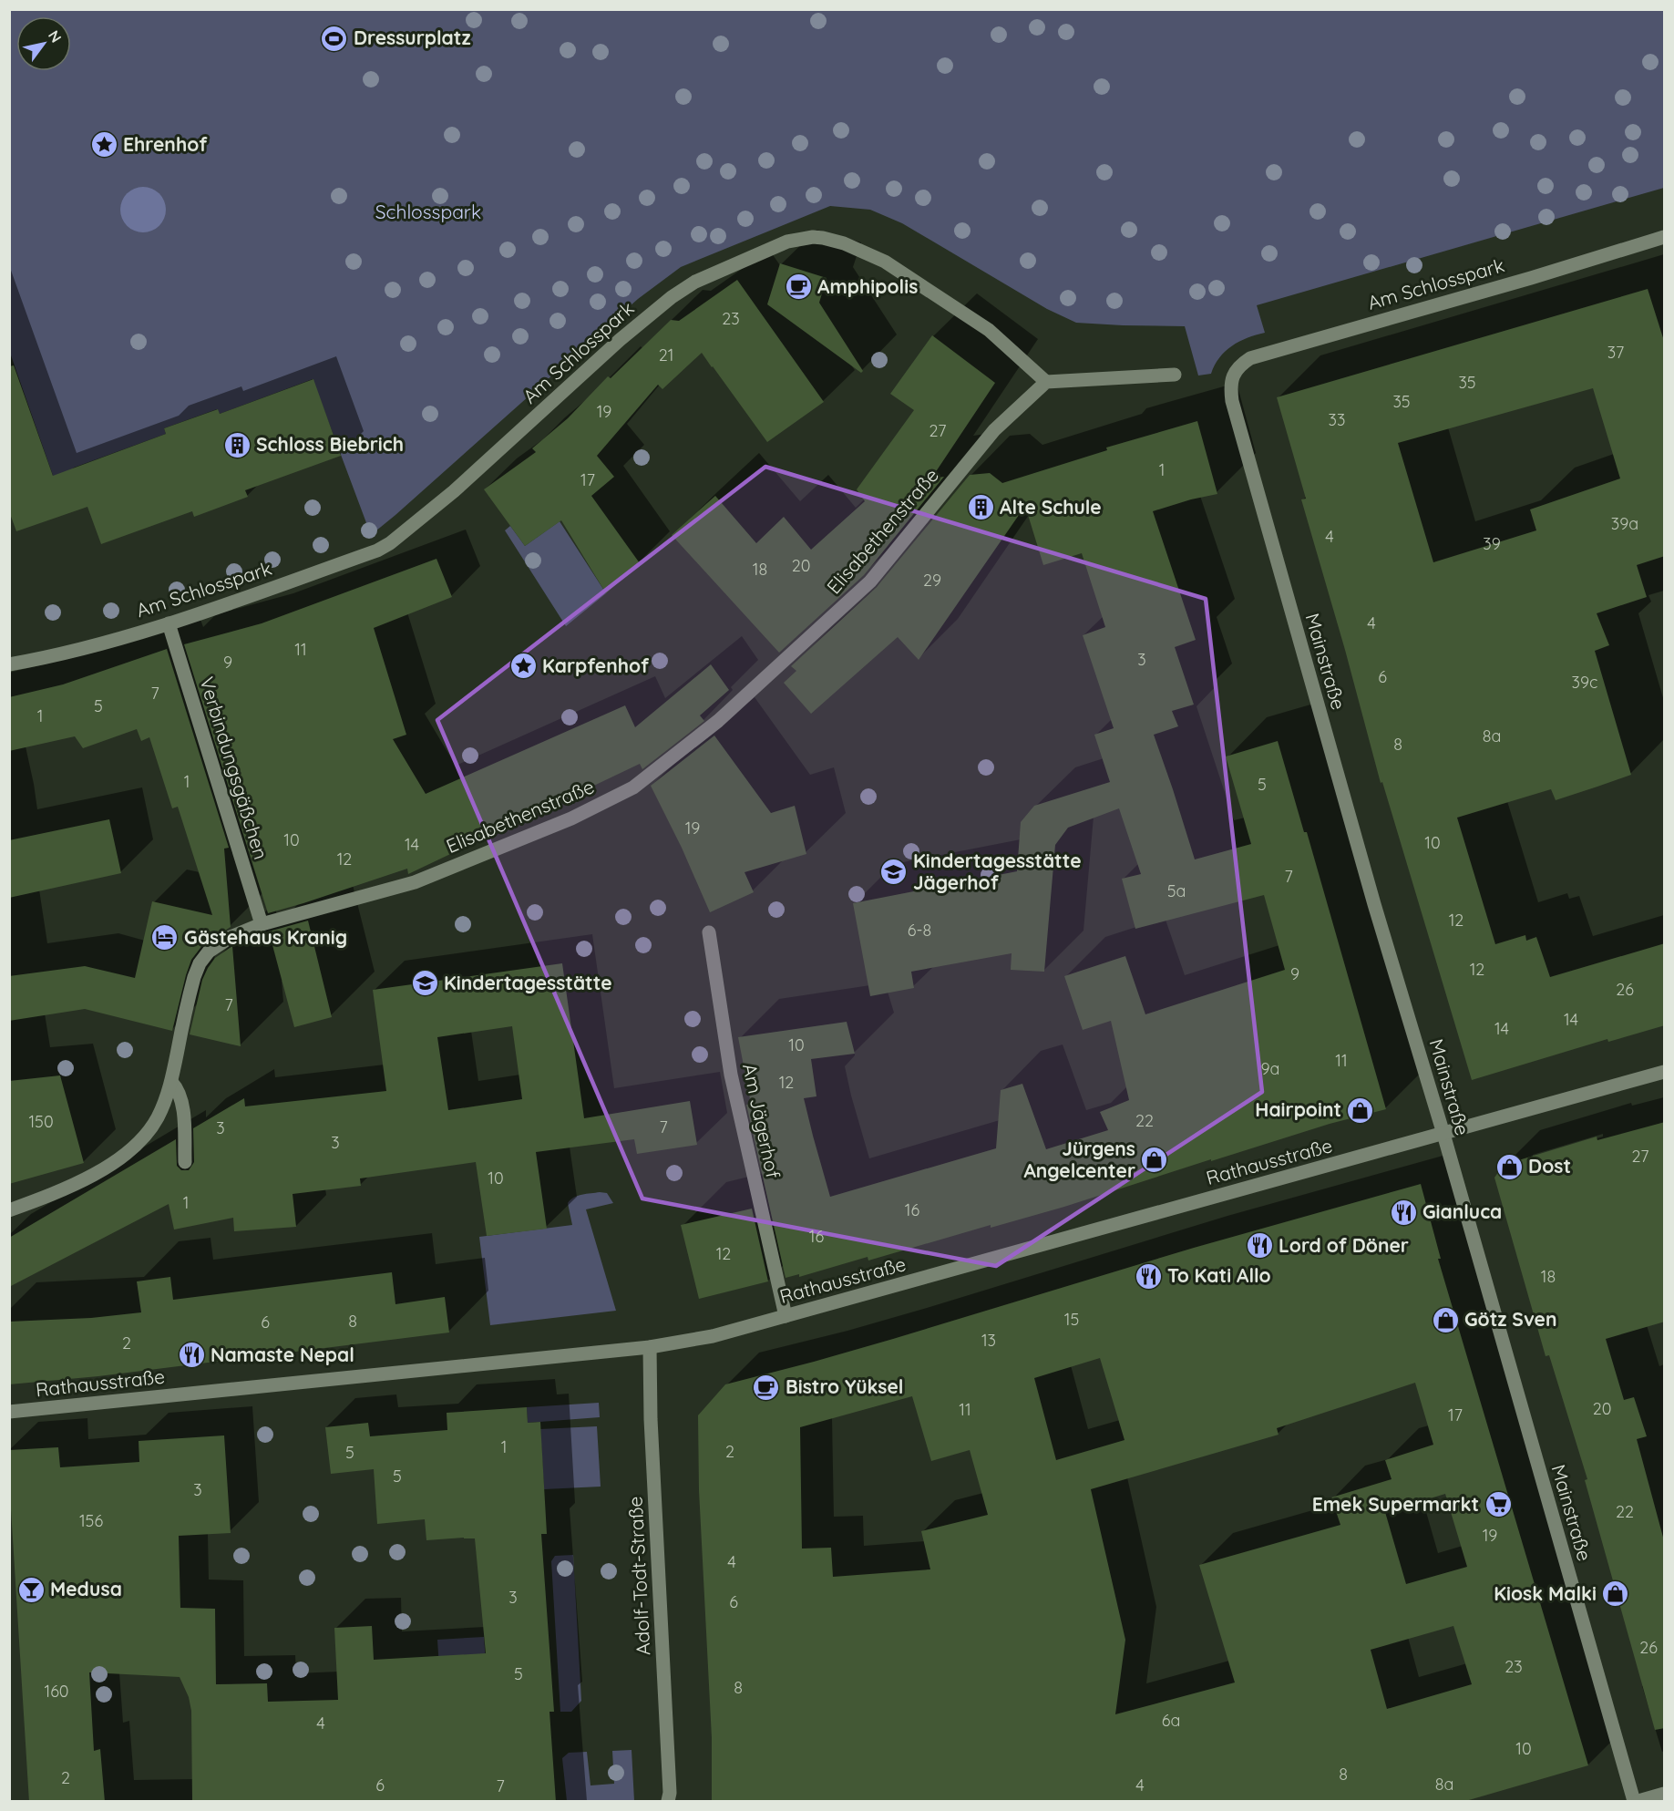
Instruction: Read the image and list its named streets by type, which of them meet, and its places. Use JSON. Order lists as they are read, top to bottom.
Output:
{
  "streets": {
    "street": [
      "Am Schlosspark",
      "Elisabethenstraße",
      "Mainstraße",
      "Verbindungsgäßchen",
      "Am Jägerhof",
      "Rathausstraße",
      "Adolf-Todt-Straße"
    ]
  },
  "crossings": [
    ["Am Schlosspark", "Elisabethenstraße"],
    ["Am Schlosspark", "Mainstraße"],
    ["Am Schlosspark", "Verbindungsgäßchen"],
    ["Elisabethenstraße", "Verbindungsgäßchen"],
    ["Mainstraße", "Rathausstraße"],
    ["Am Jägerhof", "Rathausstraße"],
    ["Rathausstraße", "Adolf-Todt-Straße"]
  ],
  "parks": ["Schlosspark"],
  "places": {
    "sports": ["Dressurplatz"],
    "place": ["Ehrenhof", "Karpfenhof"],
    "cafe": ["Amphipolis", "Bistro Yüksel"],
    "building": ["Schloss Biebrich", "Alte Schule"],
    "school or university": ["Kindertagesstätte Jägerhof", "Kindertagesstätte"],
    "hotel": ["Gästehaus Kranig"],
    "shop": [
      "Hairpoint",
      "Jürgens Angelcenter",
      "Dost",
      "Götz Sven",
      "Kiosk Malki"
    ],
    "restaurant": [
      "Gianluca",
      "Lord of Döner",
      "To Kati Allo",
      "Namaste Nepal"
    ],
    "supermarket": ["Emek Supermarkt"],
    "bar": ["Medusa"]
  },
  "house_numbers": [
    "23",
    "37",
    "21",
    "35",
    "35",
    "19",
    "33",
    "27",
    "1",
    "17",
    "39a",
    "4",
    "39",
    "20",
    "18",
    "29",
    "4",
    "11",
    "3",
    "9",
    "6",
    "39c",
    "7",
    "5",
    "1",
    "8a",
    "8",
    "1",
    "5",
    "19",
    "10",
    "10",
    "14",
    "12",
    "7",
    "5a",
    "12",
    "6-8",
    "12",
    "9",
    "26",
    "7",
    "14",
    "14",
    "10",
    "11",
    "9a",
    "12",
    "22",
    "150",
    "7",
    "3",
    "3",
    "27",
    "10",
    "1",
    "16",
    "16",
    "12",
    "18",
    "15",
    "8",
    "6",
    "13",
    "2",
    "20",
    "11",
    "17",
    "1",
    "2",
    "5",
    "5",
    "3",
    "22",
    "156",
    "19",
    "4",
    "3",
    "6",
    "26",
    "23",
    "5",
    "8",
    "160",
    "6a",
    "4",
    "10",
    "8",
    "2",
    "8a",
    "6",
    "4",
    "7"
  ],
  "north": "top right"
}
